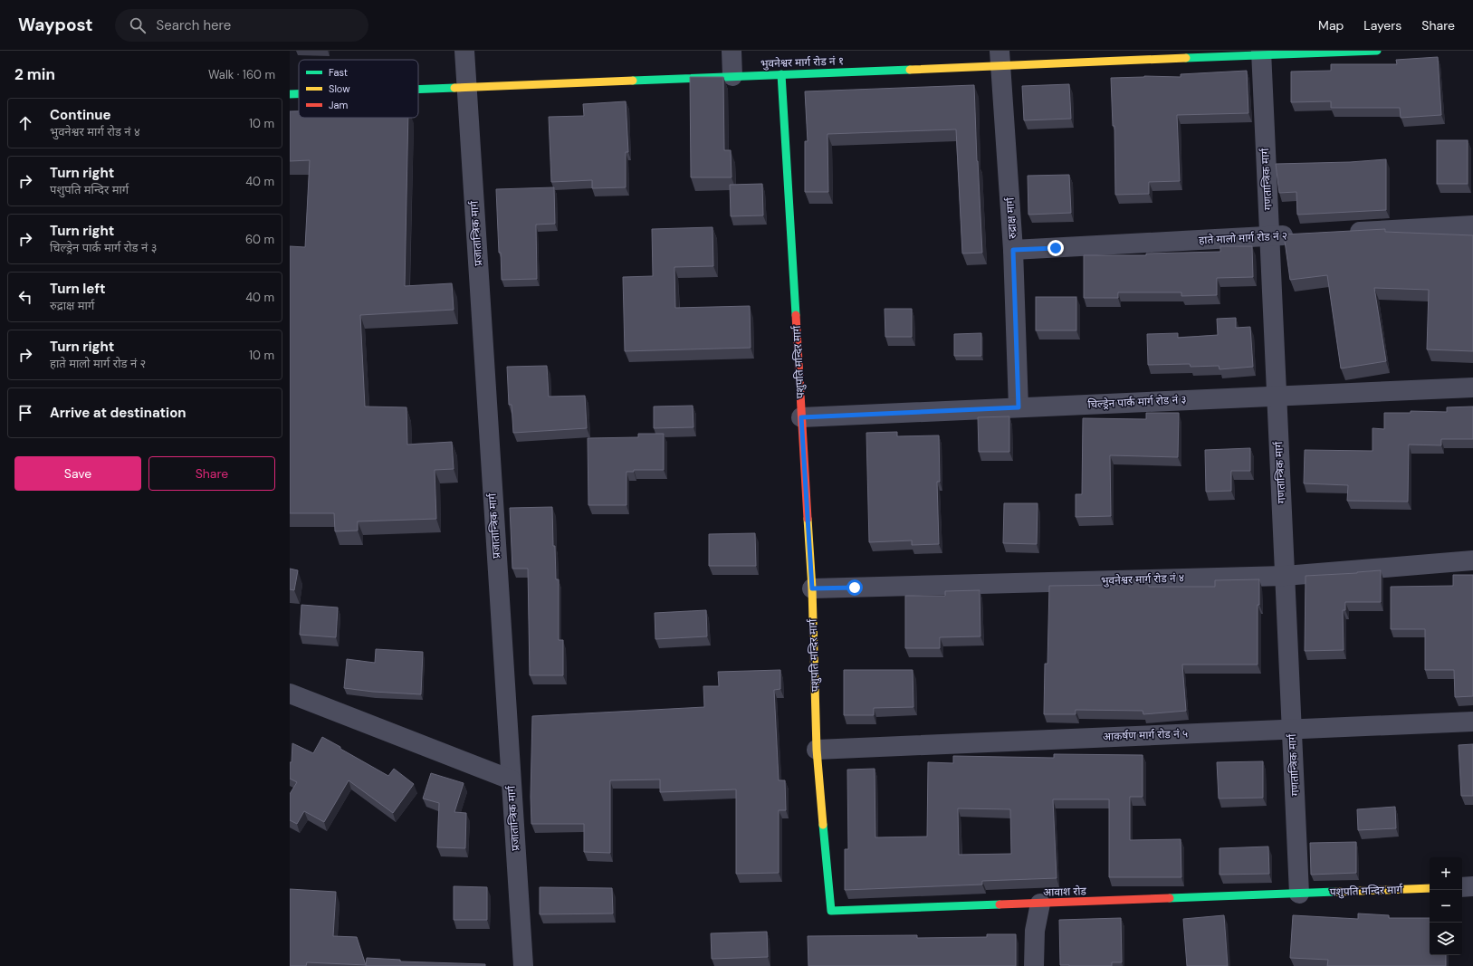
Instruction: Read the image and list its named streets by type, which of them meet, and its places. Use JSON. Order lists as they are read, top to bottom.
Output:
{
  "streets": {
    "street": [
      "भुवनेश्वर मार्ग रोड नं १",
      "गणतान्त्रिक मार्ग",
      "रुद्राक्ष मार्ग",
      "प्रजातान्त्रिक मार्ग",
      "हाते मालो मार्ग रोड नं २",
      "पशुपति मन्दिर मार्ग",
      "चिल्ड्रेन पार्क मार्ग रोड नं ३",
      "भुवनेश्वर मार्ग रोड नं ४",
      "आकर्षण मार्ग रोड नं ५",
      "आवाश रोड"
    ]
  },
  "crossings": [
    ["भुवनेश्वर मार्ग रोड नं १", "गणतान्त्रिक मार्ग"],
    ["भुवनेश्वर मार्ग रोड नं १", "रुद्राक्ष मार्ग"],
    ["भुवनेश्वर मार्ग रोड नं १", "प्रजातान्त्रिक मार्ग"],
    ["भुवनेश्वर मार्ग रोड नं १", "पशुपति मन्दिर मार्ग"],
    ["गणतान्त्रिक मार्ग", "हाते मालो मार्ग रोड नं २"],
    ["गणतान्त्रिक मार्ग", "पशुपति मन्दिर मार्ग"],
    ["गणतान्त्रिक मार्ग", "चिल्ड्रेन पार्क मार्ग रोड नं ३"],
    ["गणतान्त्रिक मार्ग", "भुवनेश्वर मार्ग रोड नं ४"],
    ["गणतान्त्रिक मार्ग", "आकर्षण मार्ग रोड नं ५"],
    ["गणतान्त्रिक मार्ग", "आवाश रोड"],
    ["रुद्राक्ष मार्ग", "हाते मालो मार्ग रोड नं २"],
    ["रुद्राक्ष मार्ग", "चिल्ड्रेन पार्क मार्ग रोड नं ३"],
    ["पशुपति मन्दिर मार्ग", "चिल्ड्रेन पार्क मार्ग रोड नं ३"],
    ["पशुपति मन्दिर मार्ग", "भुवनेश्वर मार्ग रोड नं ४"],
    ["पशुपति मन्दिर मार्ग", "आकर्षण मार्ग रोड नं ५"],
    ["पशुपति मन्दिर मार्ग", "आवाश रोड"]
  ],
  "legend": ["Fast", "Slow", "Jam"],
  "page": {
    "header": "Waypost",
    "search": "Search here",
    "nav": ["Map", "Layers", "Share"],
    "heading": ["2 min", "Walk · 160 m"],
    "list": [
      ["Continue", "भुवनेश्वर मार्ग रोड नं ४", "10 m"],
      ["Turn right", "पशुपति मन्दिर मार्ग", "40 m"],
      ["Turn right", "चिल्ड्रेन पार्क मार्ग रोड नं ३", "60 m"],
      ["Turn left", "रुद्राक्ष मार्ग", "40 m"],
      ["Turn right", "हाते मालो मार्ग रोड नं २", "10 m"],
      "Arrive at destination"
    ],
    "buttons": ["Save", "Share"],
    "map_buttons": ["+", "−"]
  }
}
